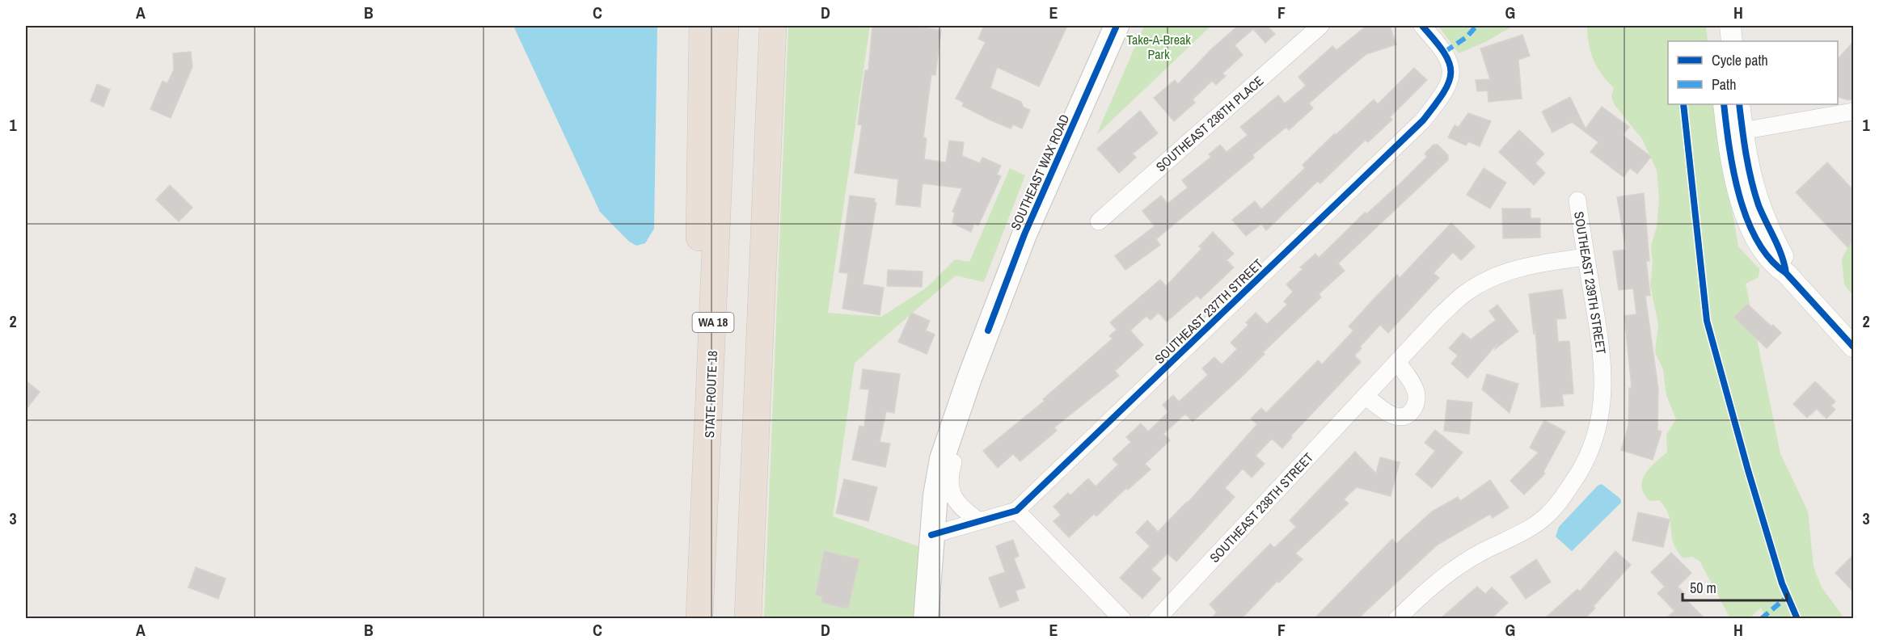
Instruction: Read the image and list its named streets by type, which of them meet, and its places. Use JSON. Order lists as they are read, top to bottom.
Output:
{
  "streets": {
    "highway": ["WA 18", "STATE ROUTE 18"],
    "main road": ["SOUTHEAST WAX ROAD"],
    "street": [
      "SOUTHEAST 236TH PLACE",
      "SOUTHEAST 239TH STREET",
      "SOUTHEAST 237TH STREET",
      "SOUTHEAST 238TH STREET"
    ]
  },
  "crossings": [
    ["SOUTHEAST WAX ROAD", "SOUTHEAST 237TH STREET"],
    ["SOUTHEAST 239TH STREET", "SOUTHEAST 238TH STREET"]
  ],
  "parks": ["Take-A-Break Park"],
  "legend": ["Cycle path", "Path"],
  "scale_bar": "50 m",
  "grid": {
    "columns": [
      "A",
      "B",
      "C",
      "D",
      "E",
      "F",
      "G",
      "H"
    ],
    "rows": ["1", "2", "3"]
  }
}
